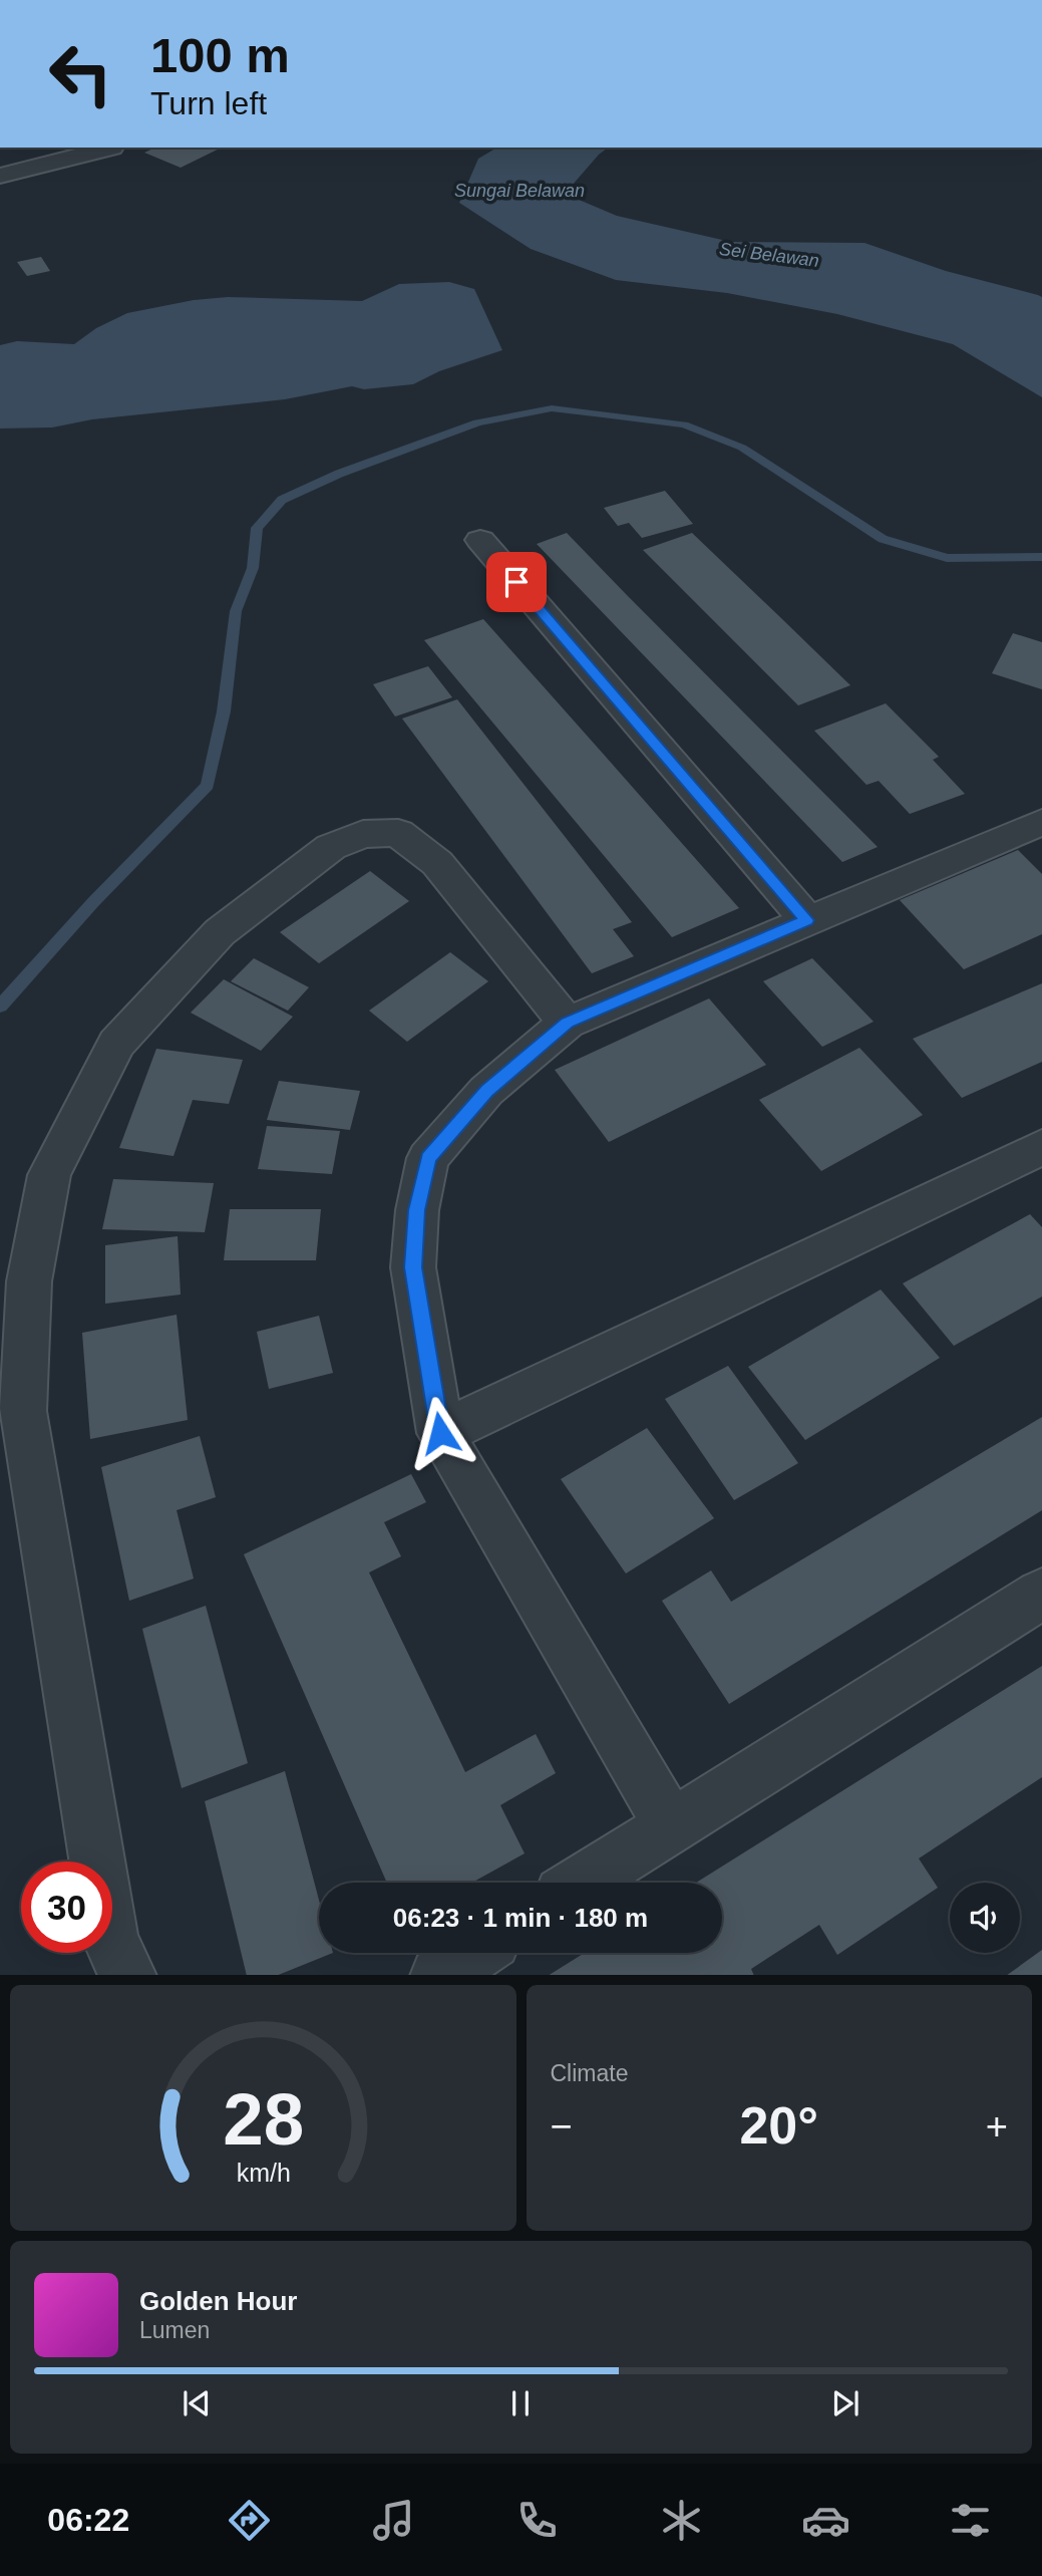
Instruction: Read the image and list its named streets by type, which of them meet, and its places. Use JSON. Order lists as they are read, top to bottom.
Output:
{
  "water": ["Sungai Belawan", "Sei Belawan"],
  "page": {
    "turn": ["100 m", "Turn left"],
    "limit": "30",
    "trip": "06:23 · 1 min · 180 m",
    "tile": "Climate",
    "heat": ["−", "20°", "+"],
    "song": ["Golden Hour", "Lumen"],
    "tabs": "06:22",
    "gauge": ["28", "km/h"]
  }
}
